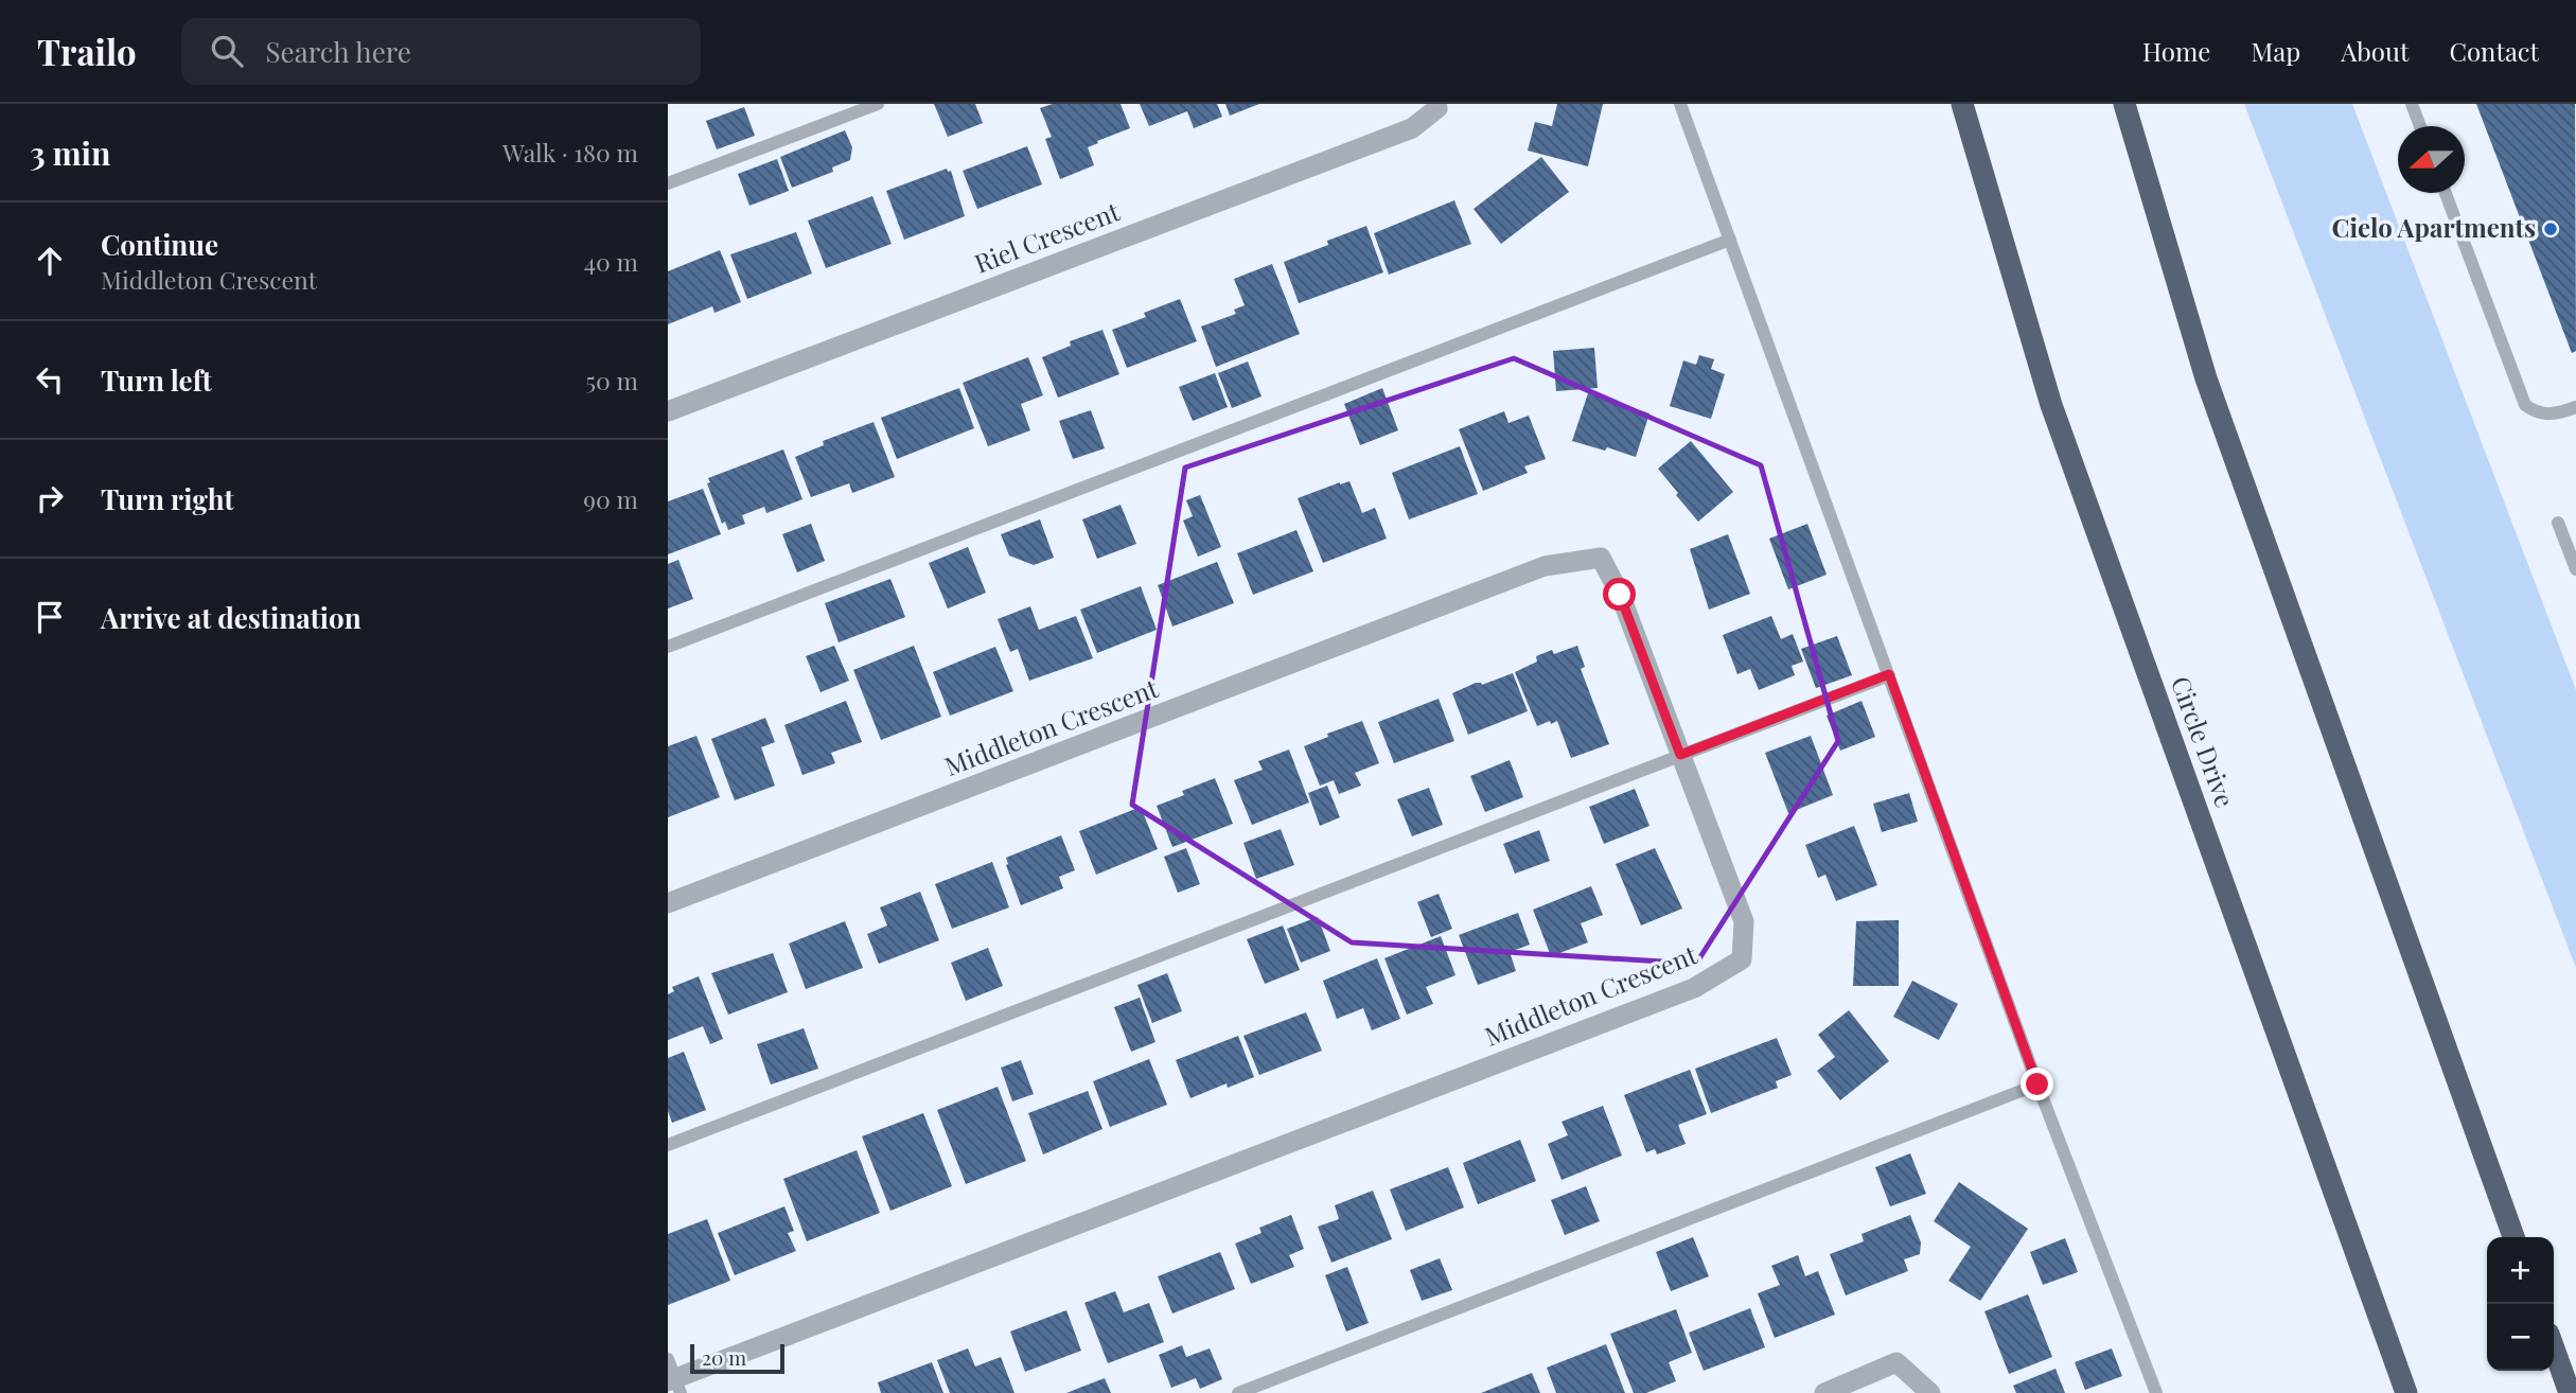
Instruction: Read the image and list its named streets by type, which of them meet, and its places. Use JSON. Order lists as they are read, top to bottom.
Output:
{
  "streets": {
    "highway": ["Circle Drive"],
    "street": ["Riel Crescent", "Middleton Crescent"]
  },
  "places": ["Cielo Apartments"],
  "scale_bar": "20 m",
  "north": "left",
  "page": {
    "header": "Trailo",
    "search": "Search here",
    "nav": [
      "Home",
      "Map",
      "About",
      "Contact"
    ],
    "heading": ["3 min", "Walk · 180 m"],
    "list": [
      ["Continue", "Middleton Crescent", "40 m"],
      ["Turn left", "50 m"],
      ["Turn right", "90 m"],
      "Arrive at destination"
    ],
    "map_buttons": ["+", "−"],
    "scale": "20 m"
  }
}
